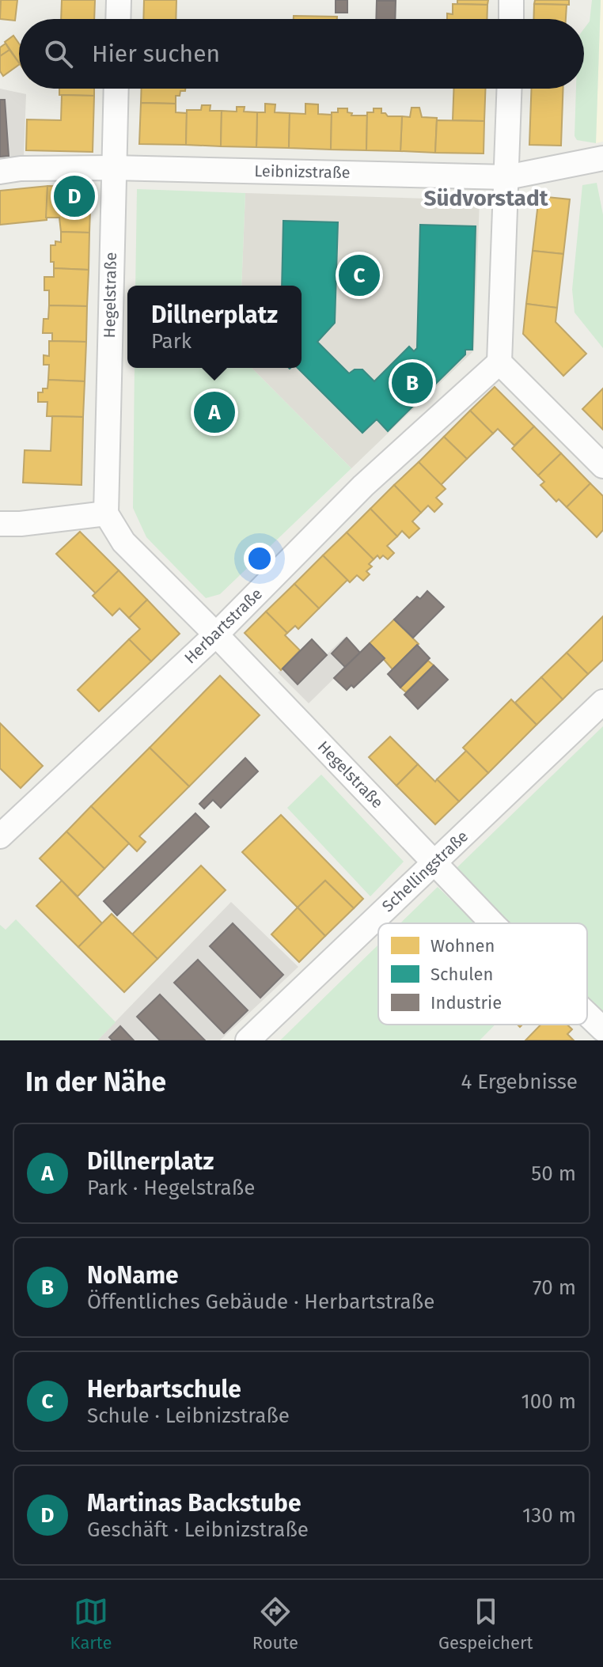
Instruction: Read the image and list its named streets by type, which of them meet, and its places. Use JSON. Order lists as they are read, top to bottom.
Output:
{
  "streets": {
    "street": [
      "Leibnizstraße",
      "Hegelstraße",
      "Herbartstraße",
      "Schellingstraße"
    ]
  },
  "crossings": [
    ["Leibnizstraße", "Hegelstraße"],
    ["Hegelstraße", "Herbartstraße"],
    ["Hegelstraße", "Schellingstraße"]
  ],
  "districts": ["Südvorstadt"],
  "legend": ["Wohnen", "Schulen", "Industrie"],
  "page": {
    "search": "Hier suchen",
    "pins": [
      "D",
      "C",
      "B",
      "A"
    ],
    "popup": ["Dillnerplatz", "Park"],
    "heading": ["In der Nähe", "4 Ergebnisse"],
    "list": [
      {
        "mark": "A",
        "name": "Dillnerplatz",
        "note": "Park · Hegelstraße",
        "value": "50 m"
      },
      {
        "mark": "B",
        "name": "NoName",
        "note": "Öffentliches Gebäude · Herbartstraße",
        "value": "70 m"
      },
      {
        "mark": "C",
        "name": "Herbartschule",
        "note": "Schule · Leibnizstraße",
        "value": "100 m"
      },
      {
        "mark": "D",
        "name": "Martinas Backstube",
        "note": "Geschäft · Leibnizstraße",
        "value": "130 m"
      }
    ],
    "nav": ["Karte", "Route", "Gespeichert"]
  }
}
